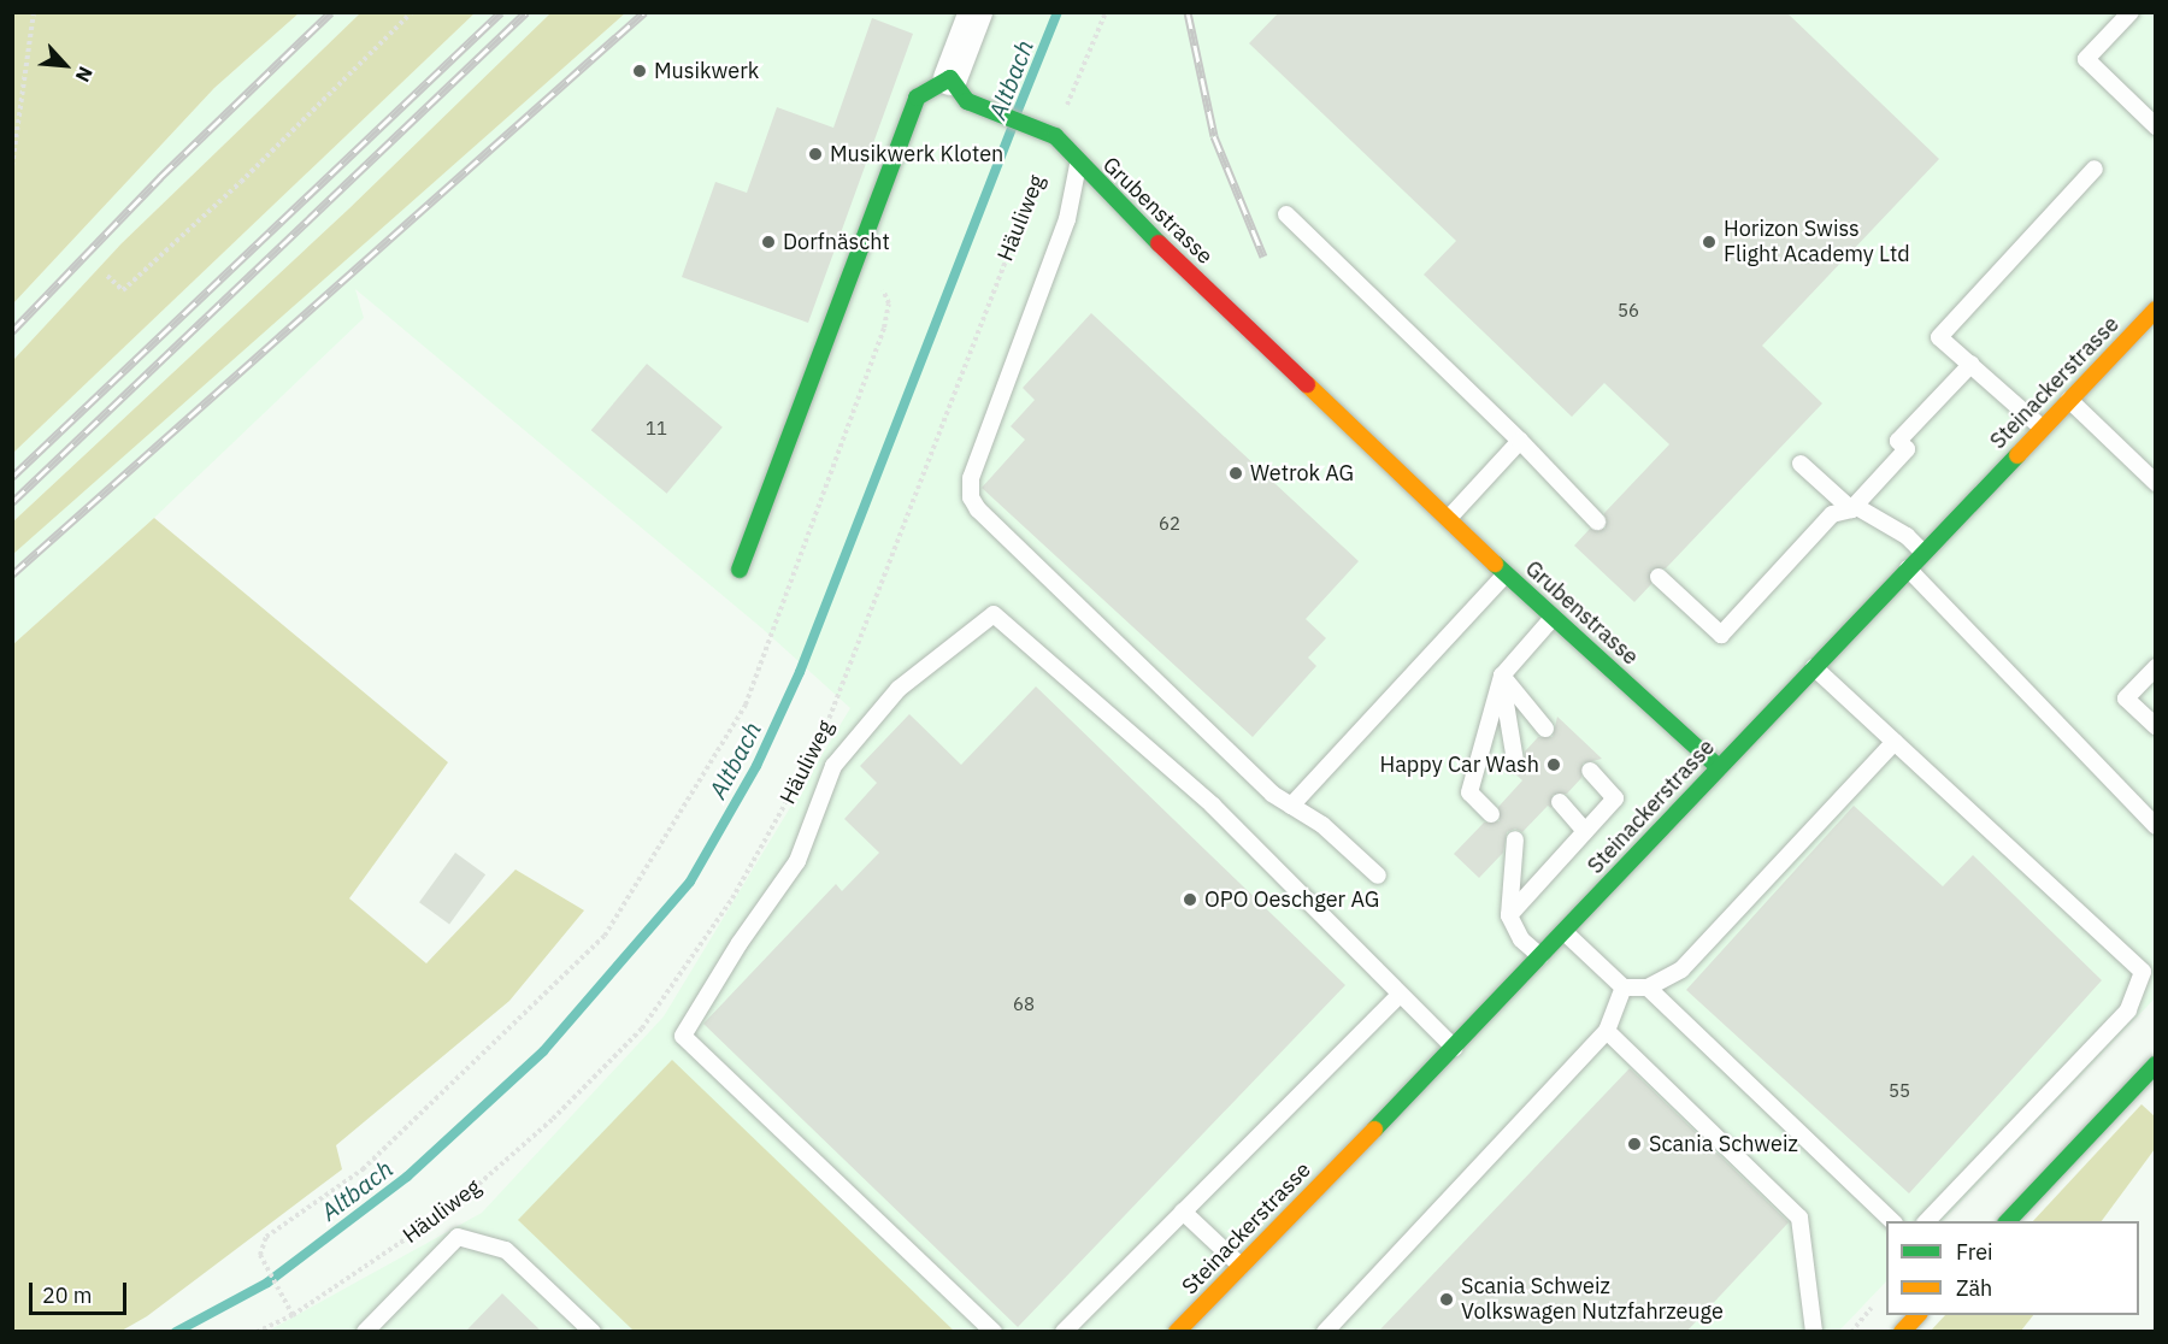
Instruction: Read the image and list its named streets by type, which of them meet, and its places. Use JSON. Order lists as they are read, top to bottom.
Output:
{
  "streets": {
    "street": ["Grubenstrasse", "Steinackerstrasse"],
    "path": ["Häuliweg"]
  },
  "crossings": [
    ["Grubenstrasse", "Häuliweg"],
    ["Grubenstrasse", "Steinackerstrasse"]
  ],
  "water": ["Altbach"],
  "places": [
    "Musikwerk",
    "Musikwerk Kloten",
    "Dorfnäscht",
    "Horizon Swiss Flight Academy Ltd",
    "Wetrok AG",
    "Happy Car Wash",
    "OPO Oeschger AG",
    "Scania Schweiz",
    "Scania Schweiz Volkswagen Nutzfahrzeuge"
  ],
  "house_numbers": [
    "56",
    "11",
    "62",
    "68",
    "55"
  ],
  "legend": ["Frei", "Zäh"],
  "scale_bar": "20 m",
  "north": "bottom right"
}
